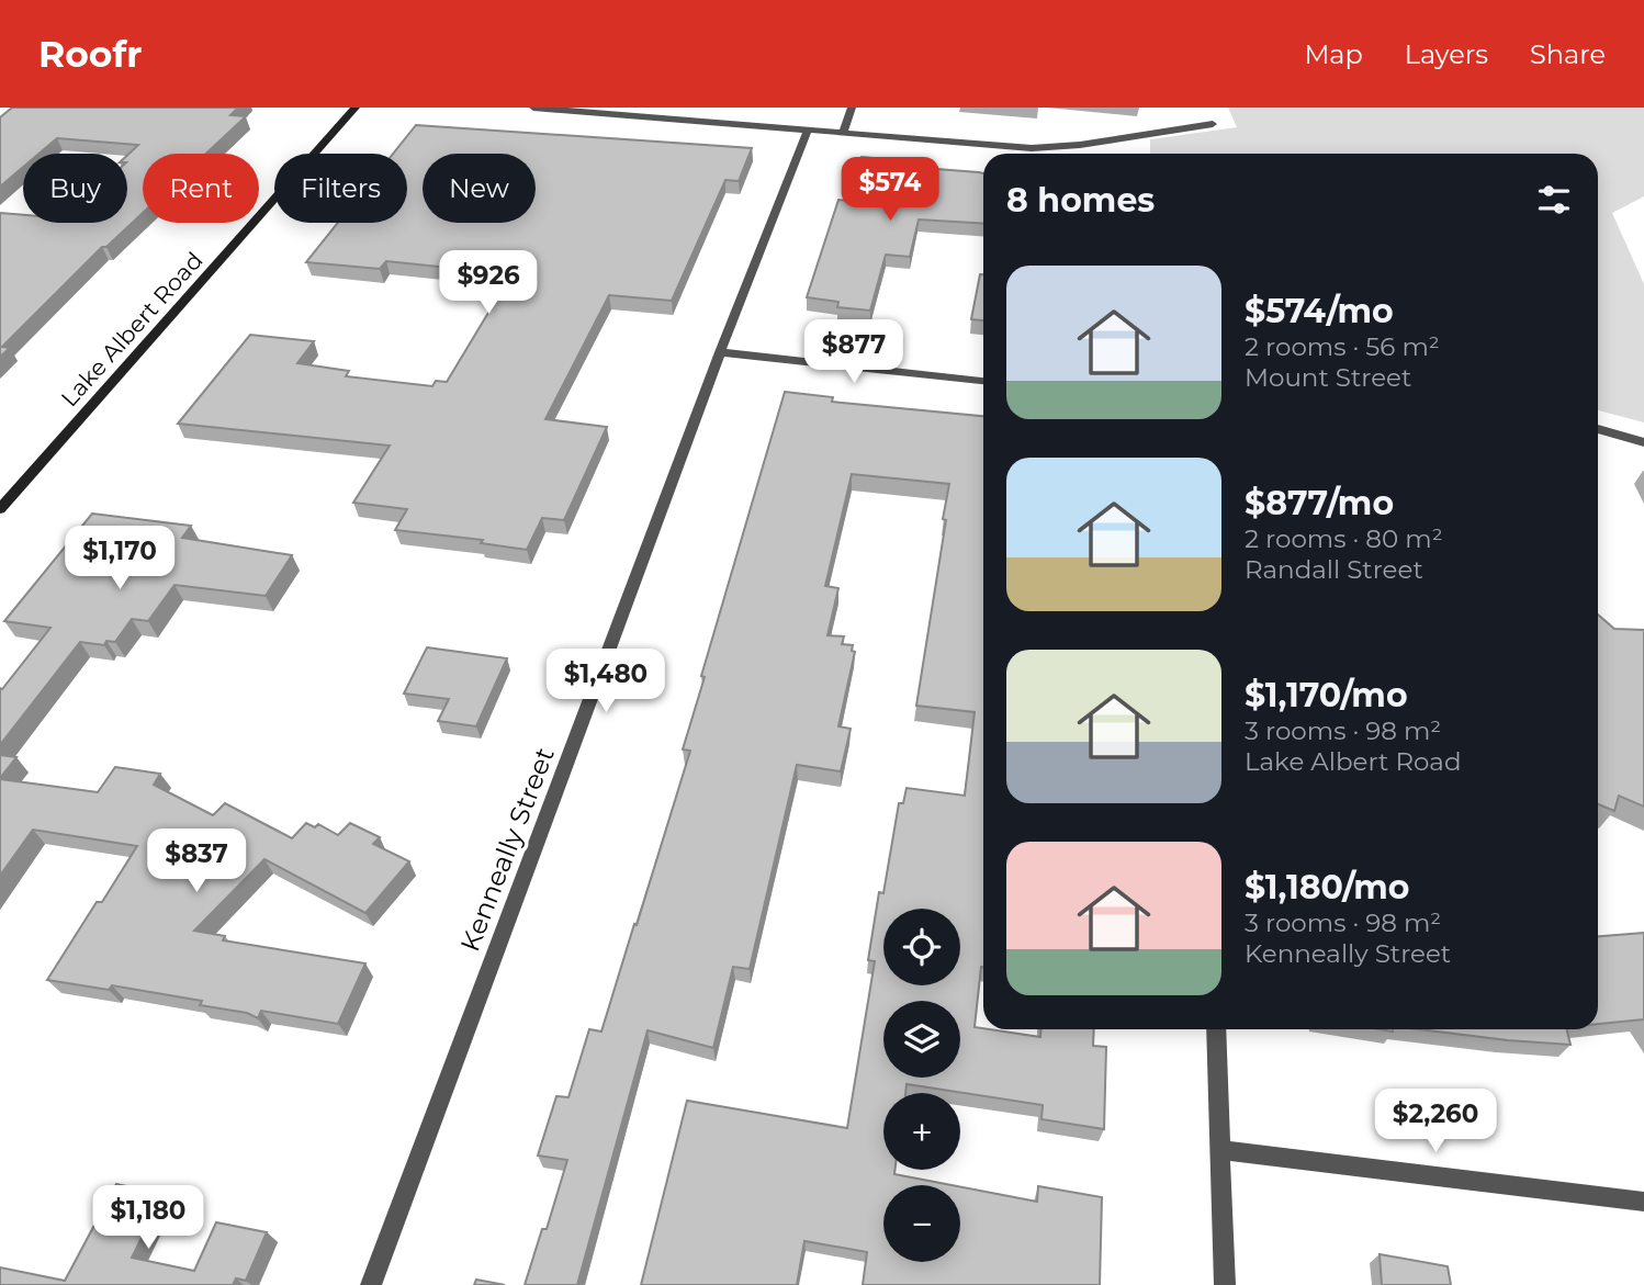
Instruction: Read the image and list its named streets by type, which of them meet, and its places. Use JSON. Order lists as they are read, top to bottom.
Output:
{
  "streets": {
    "main road": ["Lake Albert Road"],
    "street": ["Kenneally Street"]
  },
  "page": {
    "header": "Roofr",
    "nav": ["Map", "Layers", "Share"],
    "chip": [
      "Buy",
      "Rent",
      "Filters",
      "New"
    ],
    "heading": "8 homes",
    "price": [
      "$574",
      "$926",
      "$877",
      "$1,170",
      "$1,480",
      "$837",
      "$2,260",
      "$1,180"
    ],
    "list": [
      {
        "name": "$574/mo",
        "note": "2 rooms · 56 m² · Mount Street"
      },
      {
        "name": "$877/mo",
        "note": "2 rooms · 80 m² · Randall Street"
      },
      {
        "name": "$1,170/mo",
        "note": "3 rooms · 98 m² · Lake Albert Road"
      },
      {
        "name": "$1,180/mo",
        "note": "3 rooms · 98 m² · Kenneally Street"
      }
    ],
    "map_buttons": ["+", "−"]
  }
}
